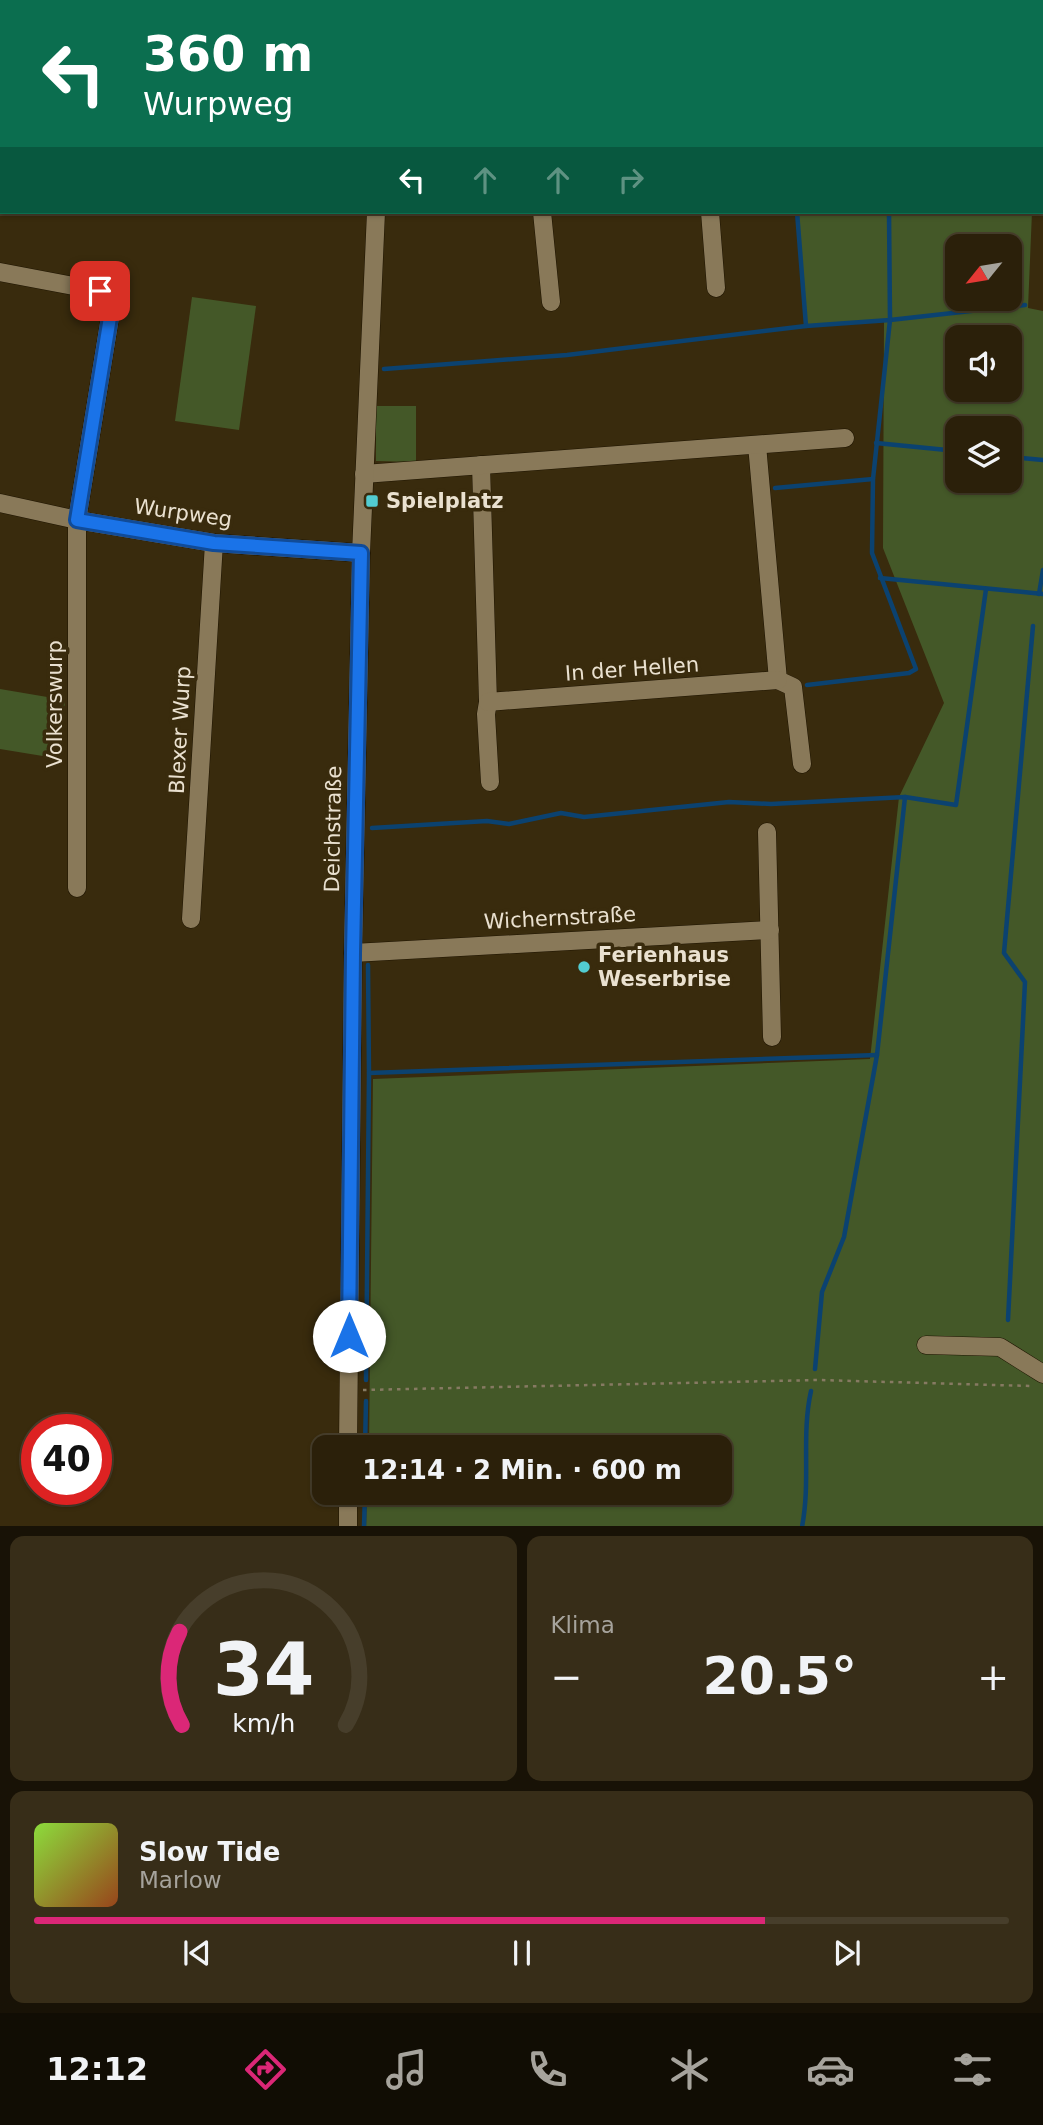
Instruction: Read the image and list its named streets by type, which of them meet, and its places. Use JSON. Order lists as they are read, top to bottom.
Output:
{
  "streets": {
    "street": [
      "Wurpweg",
      "In der Hellen",
      "Volkerswurp",
      "Blexer Wurp",
      "Deichstraße",
      "Wichernstraße"
    ]
  },
  "crossings": [
    ["Wurpweg", "Volkerswurp"],
    ["Wurpweg", "Blexer Wurp"],
    ["Wurpweg", "Deichstraße"],
    ["Deichstraße", "Wichernstraße"]
  ],
  "places": {
    "transit": ["Spielplatz"],
    "other": ["Ferienhaus Weserbrise"]
  },
  "north": "bottom left",
  "page": {
    "turn": ["360 m", "Wurpweg"],
    "limit": "40",
    "trip": "12:14 · 2 Min. · 600 m",
    "tile": "Klima",
    "heat": ["−", "20.5°", "+"],
    "song": ["Slow Tide", "Marlow"],
    "tabs": "12:12",
    "gauge": ["34", "km/h"]
  }
}
